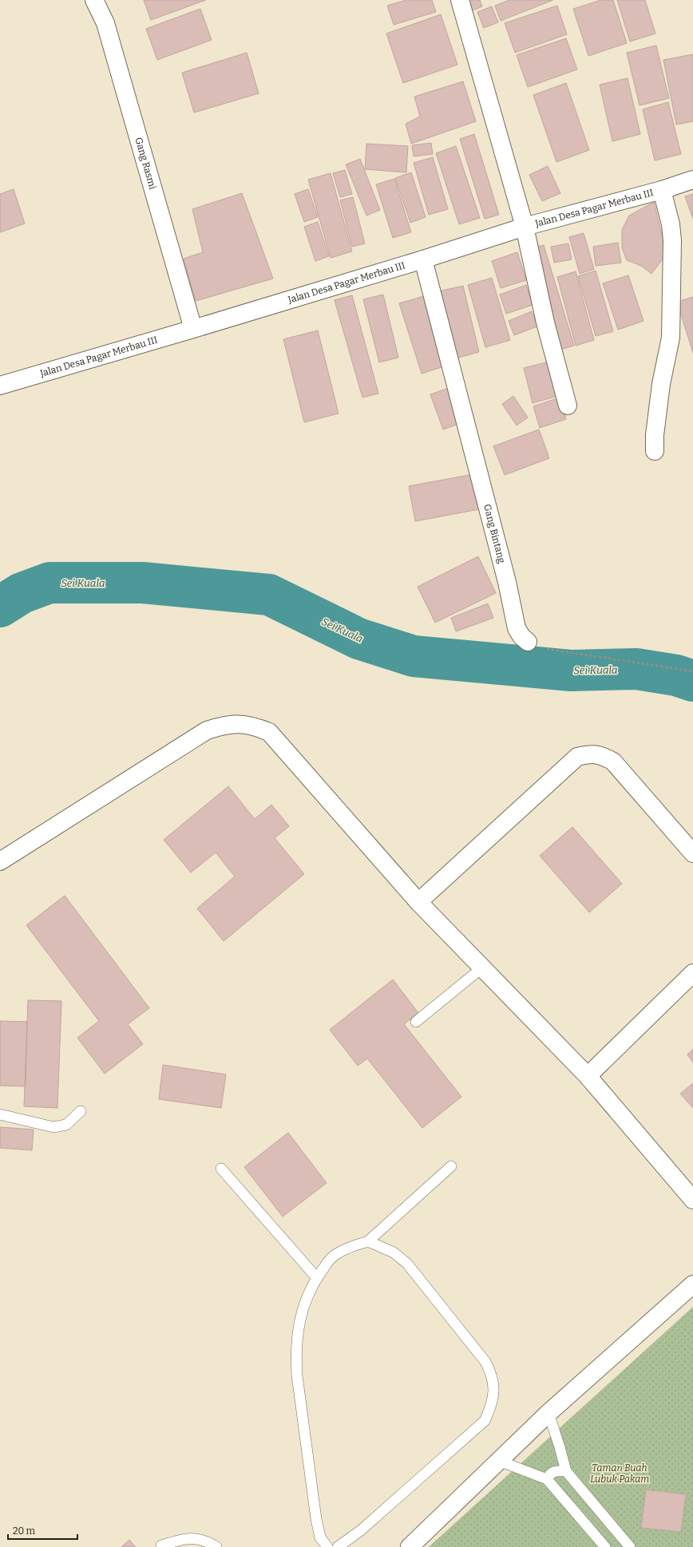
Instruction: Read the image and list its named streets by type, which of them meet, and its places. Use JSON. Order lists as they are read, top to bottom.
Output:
{
  "streets": {
    "street": ["Gang Rasmi", "Jalan Desa Pagar Merbau III", "Gang Bintang"]
  },
  "crossings": [
    ["Gang Rasmi", "Jalan Desa Pagar Merbau III"],
    ["Jalan Desa Pagar Merbau III", "Gang Bintang"]
  ],
  "water": ["Sei Kuala"],
  "parks": ["Taman Buah Lubuk Pakam"],
  "scale_bar": "20 m"
}
